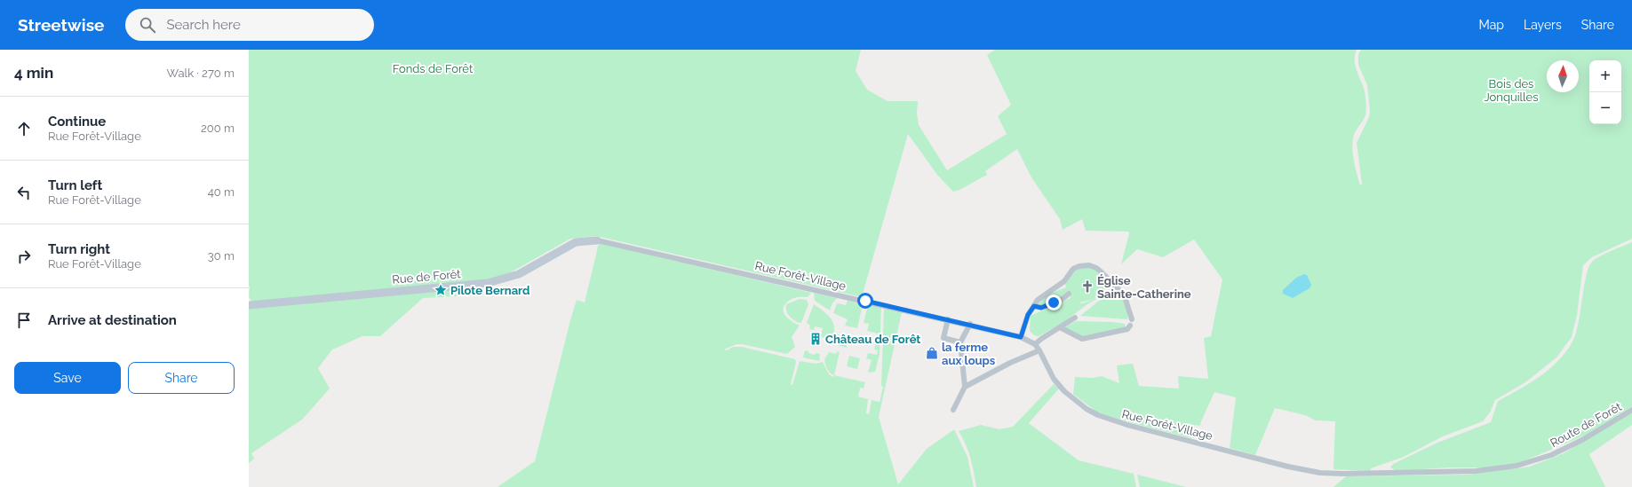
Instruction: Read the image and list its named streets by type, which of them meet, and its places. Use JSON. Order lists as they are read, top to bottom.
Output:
{
  "streets": {
    "street": ["Rue Forêt-Village", "Rue de Forêt", "Route de Forêt"]
  },
  "crossings": [
    ["Rue Forêt-Village", "Rue de Forêt"],
    ["Rue Forêt-Village", "Route de Forêt"]
  ],
  "parks": ["Fonds de Forêt", "Bois des Jonquilles"],
  "places": {
    "church": ["Église Sainte-Catherine"],
    "place": ["Pilote Bernard"],
    "building": ["Château de Forêt"],
    "shop": ["la ferme aux loups"]
  },
  "north": "top",
  "page": {
    "header": "Streetwise",
    "search": "Search here",
    "nav": ["Map", "Layers", "Share"],
    "heading": ["4 min", "Walk · 270 m"],
    "map_buttons": ["+", "−"],
    "list": [
      ["Continue", "Rue Forêt-Village", "200 m"],
      ["Turn left", "Rue Forêt-Village", "40 m"],
      ["Turn right", "Rue Forêt-Village", "30 m"],
      "Arrive at destination"
    ],
    "buttons": ["Save", "Share"]
  }
}
